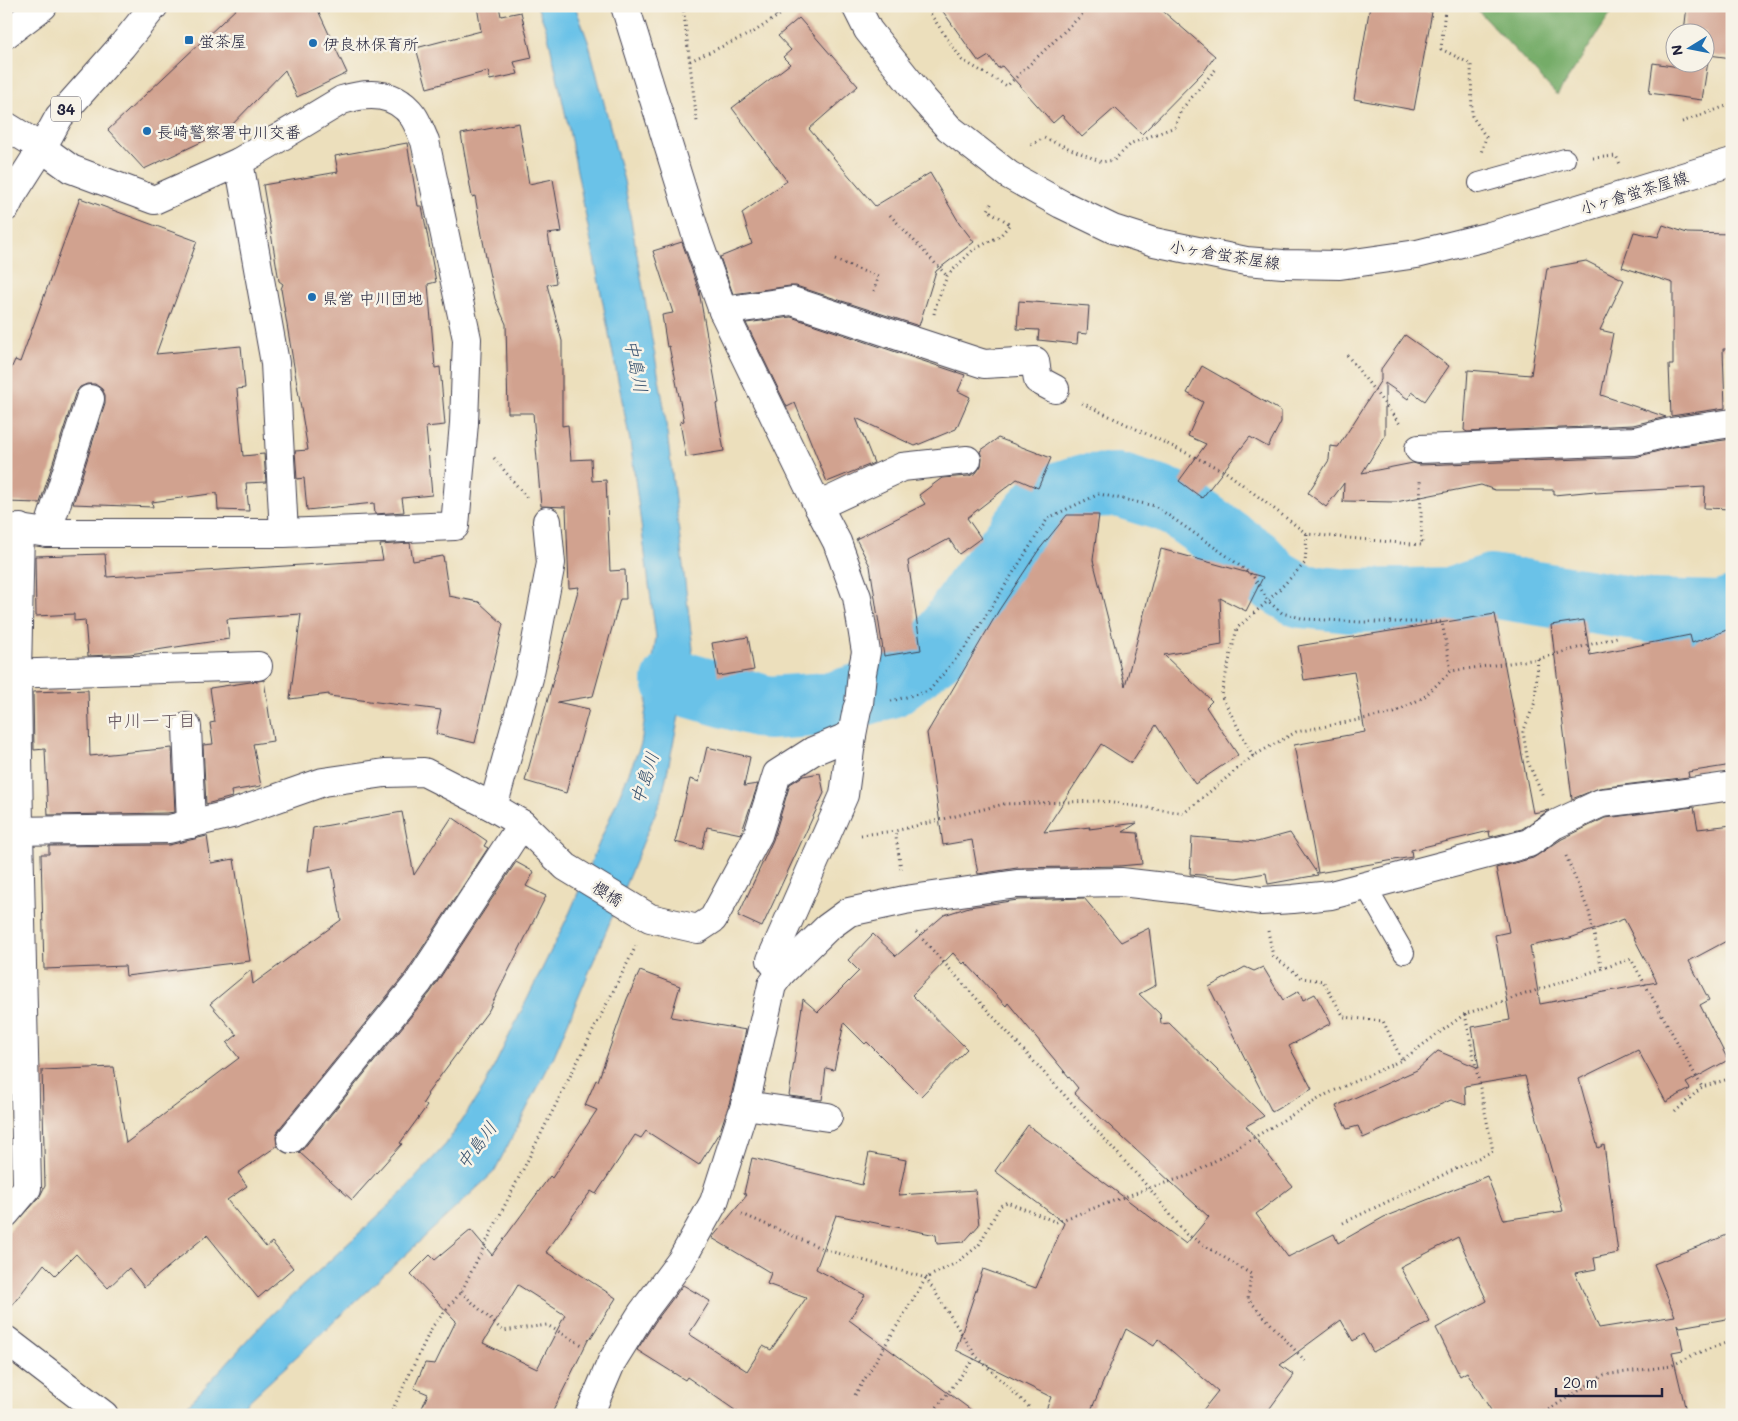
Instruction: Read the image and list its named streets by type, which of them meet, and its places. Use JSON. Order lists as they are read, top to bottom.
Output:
{
  "streets": {
    "main road": ["34", "小ヶ倉蛍茶屋線", "櫻橋"]
  },
  "districts": ["中川一丁目"],
  "water": ["中島川"],
  "places": {
    "transit": ["蛍茶屋"],
    "other": ["伊良林保育所", "長崎警察署中川交番", "県営 中川団地"]
  },
  "scale_bar": "20 m",
  "north": "left"
}
